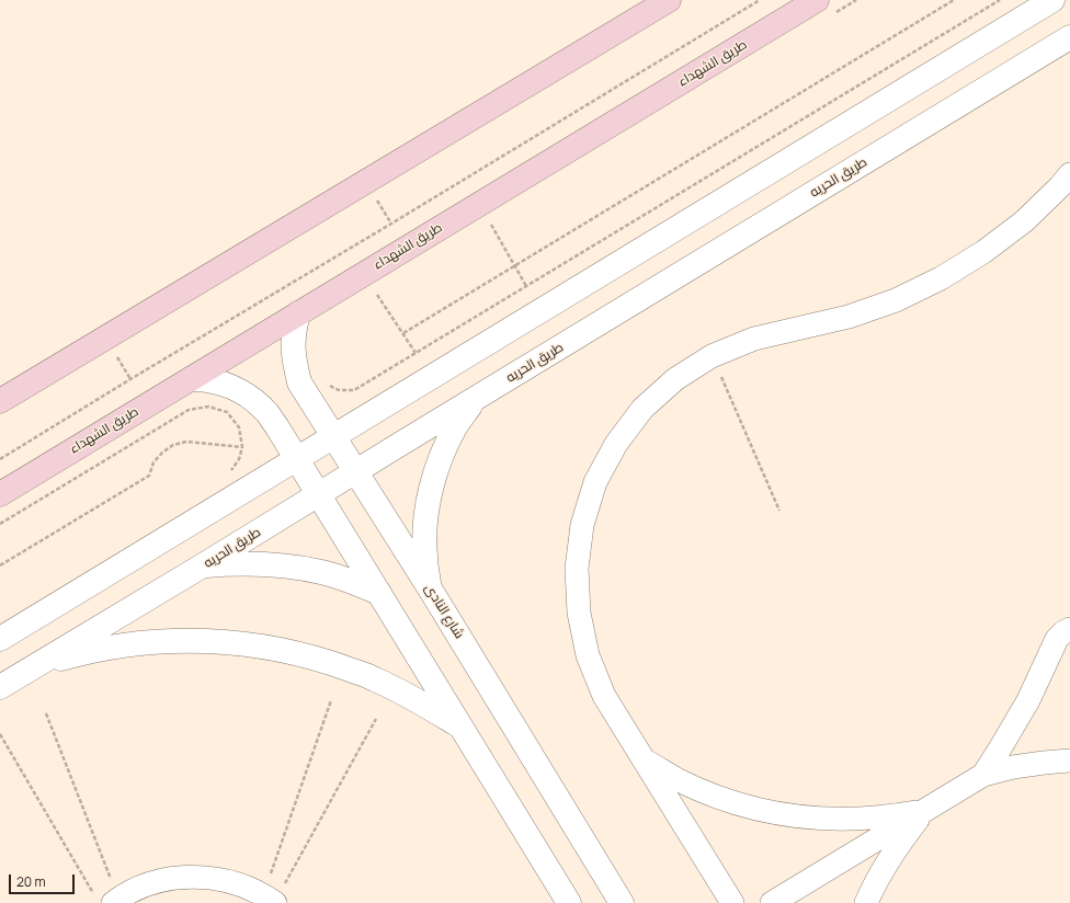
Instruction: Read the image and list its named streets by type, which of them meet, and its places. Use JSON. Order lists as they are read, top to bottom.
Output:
{
  "streets": {
    "main road": ["طريق الشهداء"],
    "street": ["طريق الحريه", "شارع النادى"]
  },
  "crossings": [
    ["طريق الشهداء", "شارع النادى"],
    ["طريق الحريه", "شارع النادى"]
  ],
  "scale_bar": "20 m"
}
